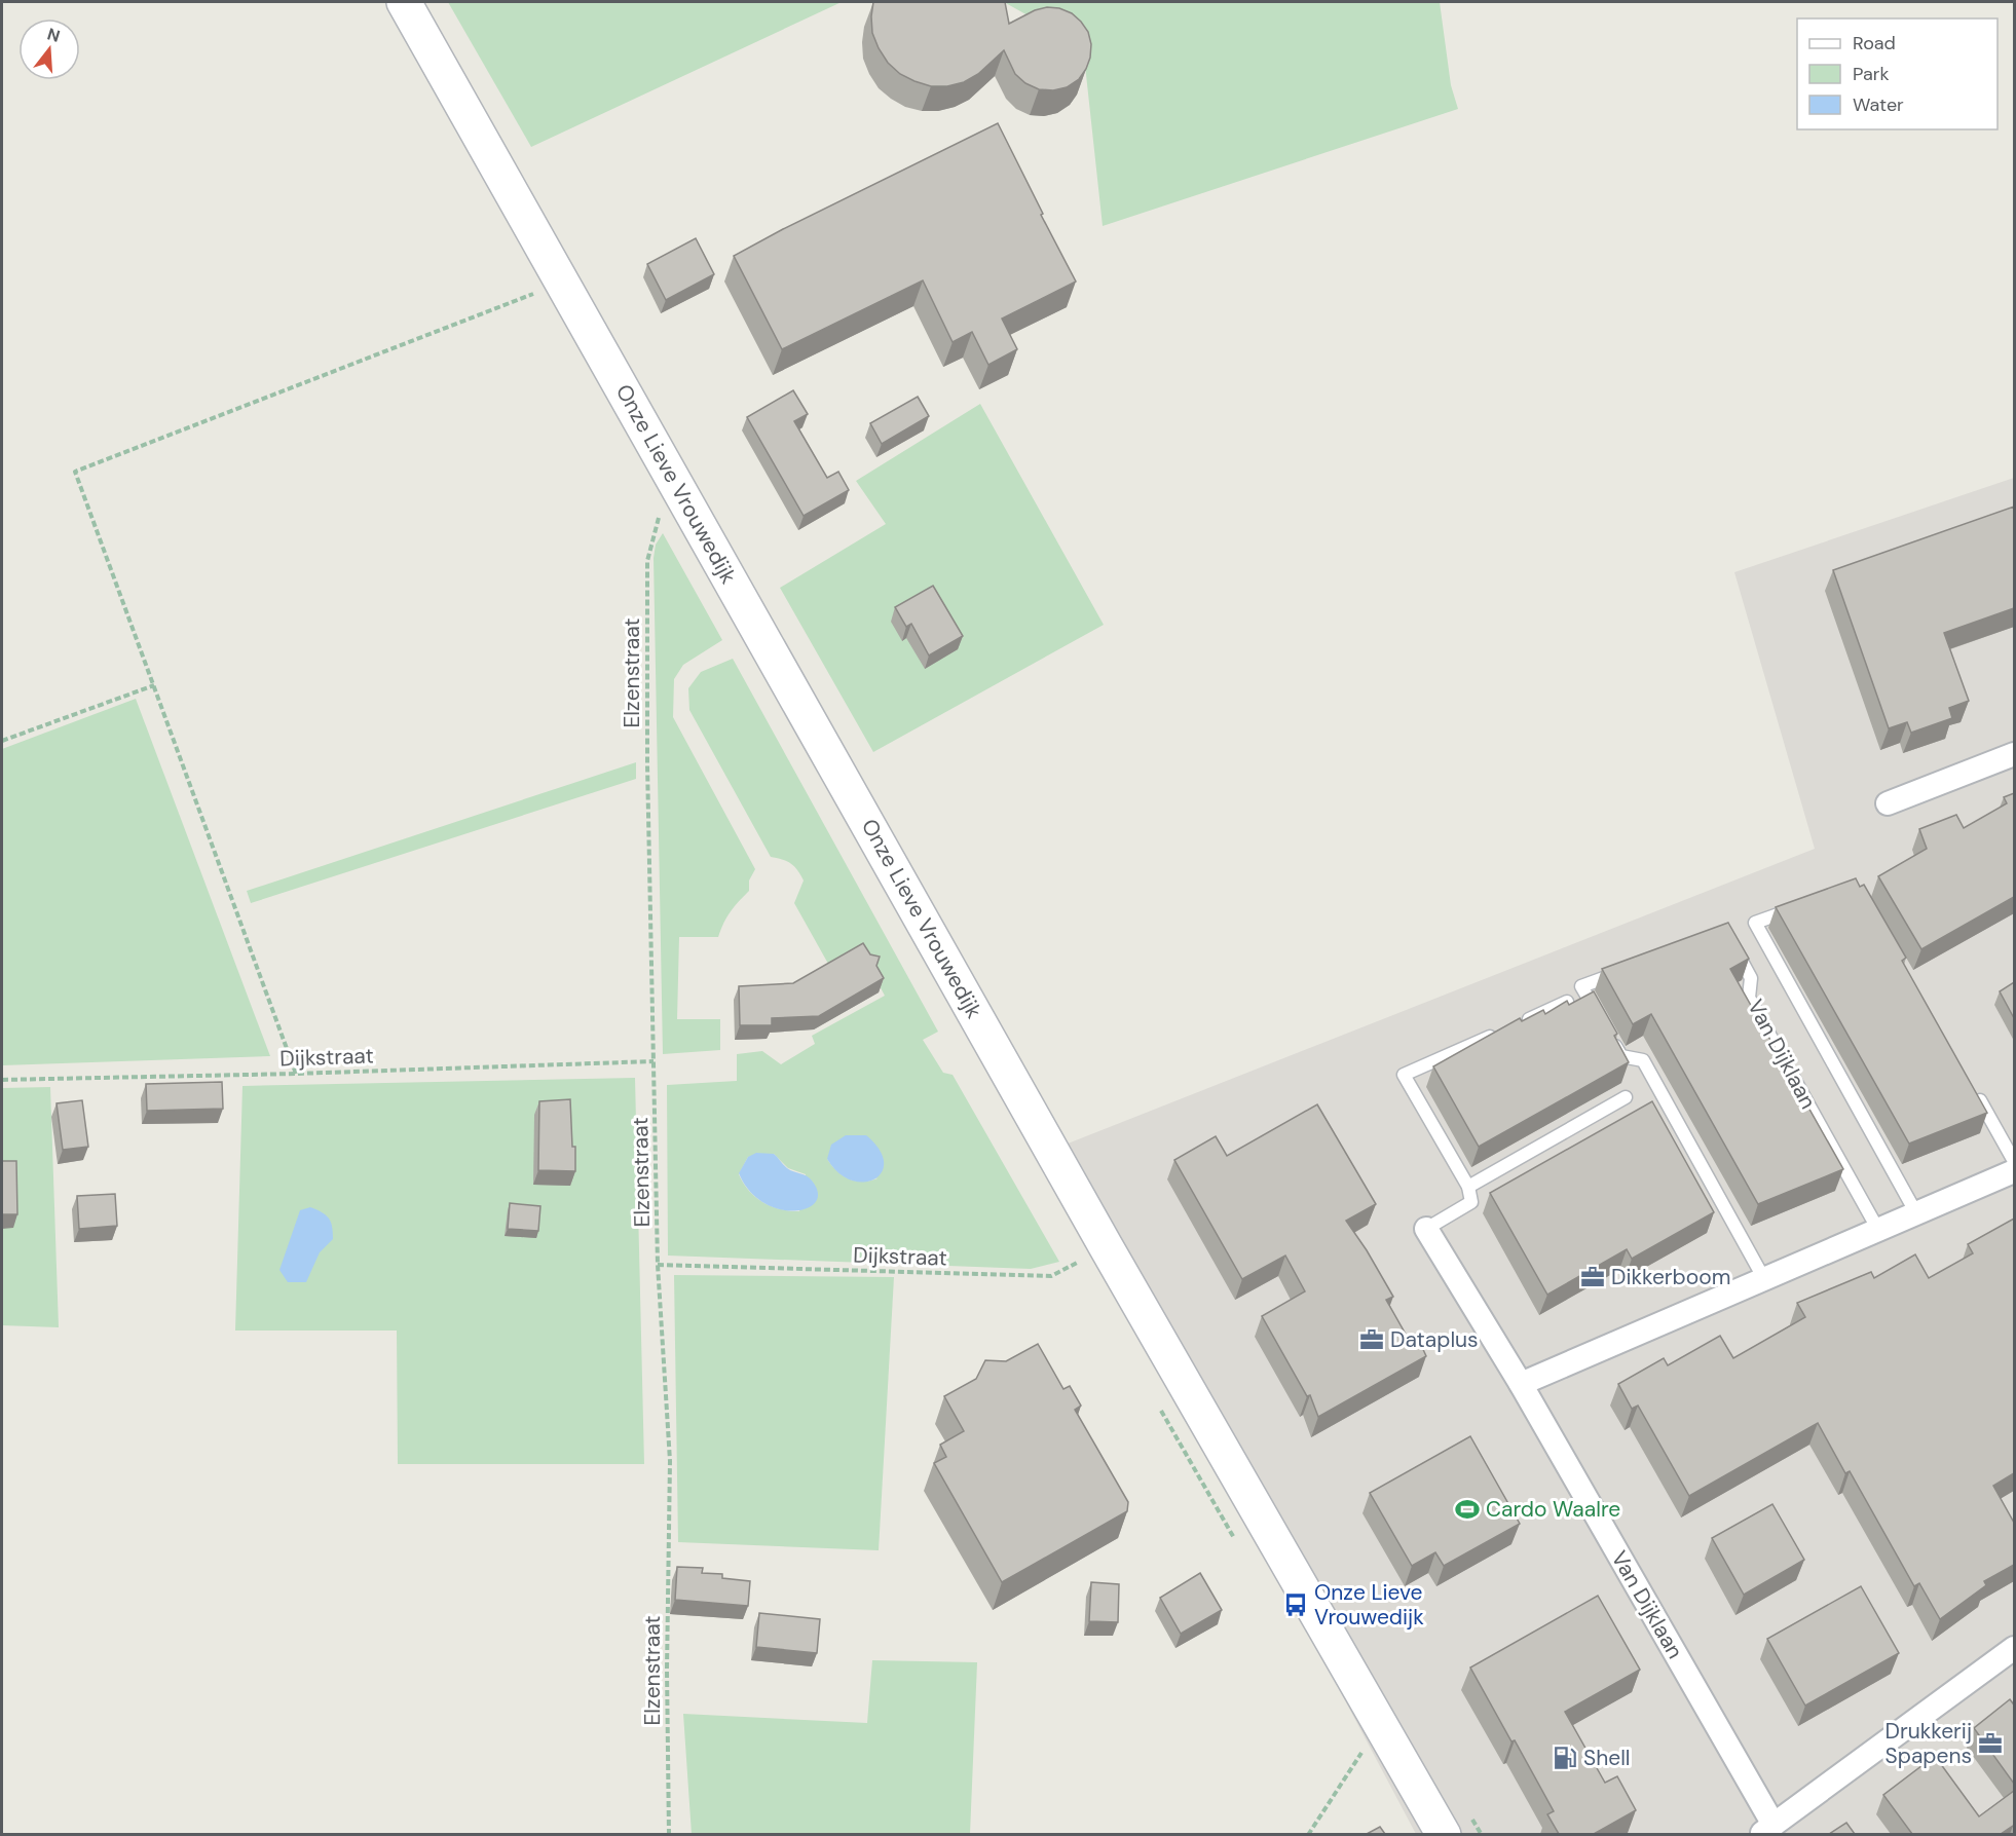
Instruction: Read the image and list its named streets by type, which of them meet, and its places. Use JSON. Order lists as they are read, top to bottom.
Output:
{
  "streets": {
    "main road": ["Onze Lieve Vrouwedijk"],
    "street": ["Van Dijklaan"],
    "path": ["Elzenstraat", "Dijkstraat"]
  },
  "crossings": [
    ["Onze Lieve Vrouwedijk", "Dijkstraat"],
    ["Elzenstraat", "Dijkstraat"]
  ],
  "places": {
    "office": ["Dikkerboom", "Dataplus", "Drukkerij Spapens"],
    "sports": ["Cardo Waalre"],
    "bus stop": ["Onze Lieve Vrouwedijk"],
    "fuel station": ["Shell"]
  },
  "legend": ["Road", "Park", "Water"],
  "north": "top"
}
